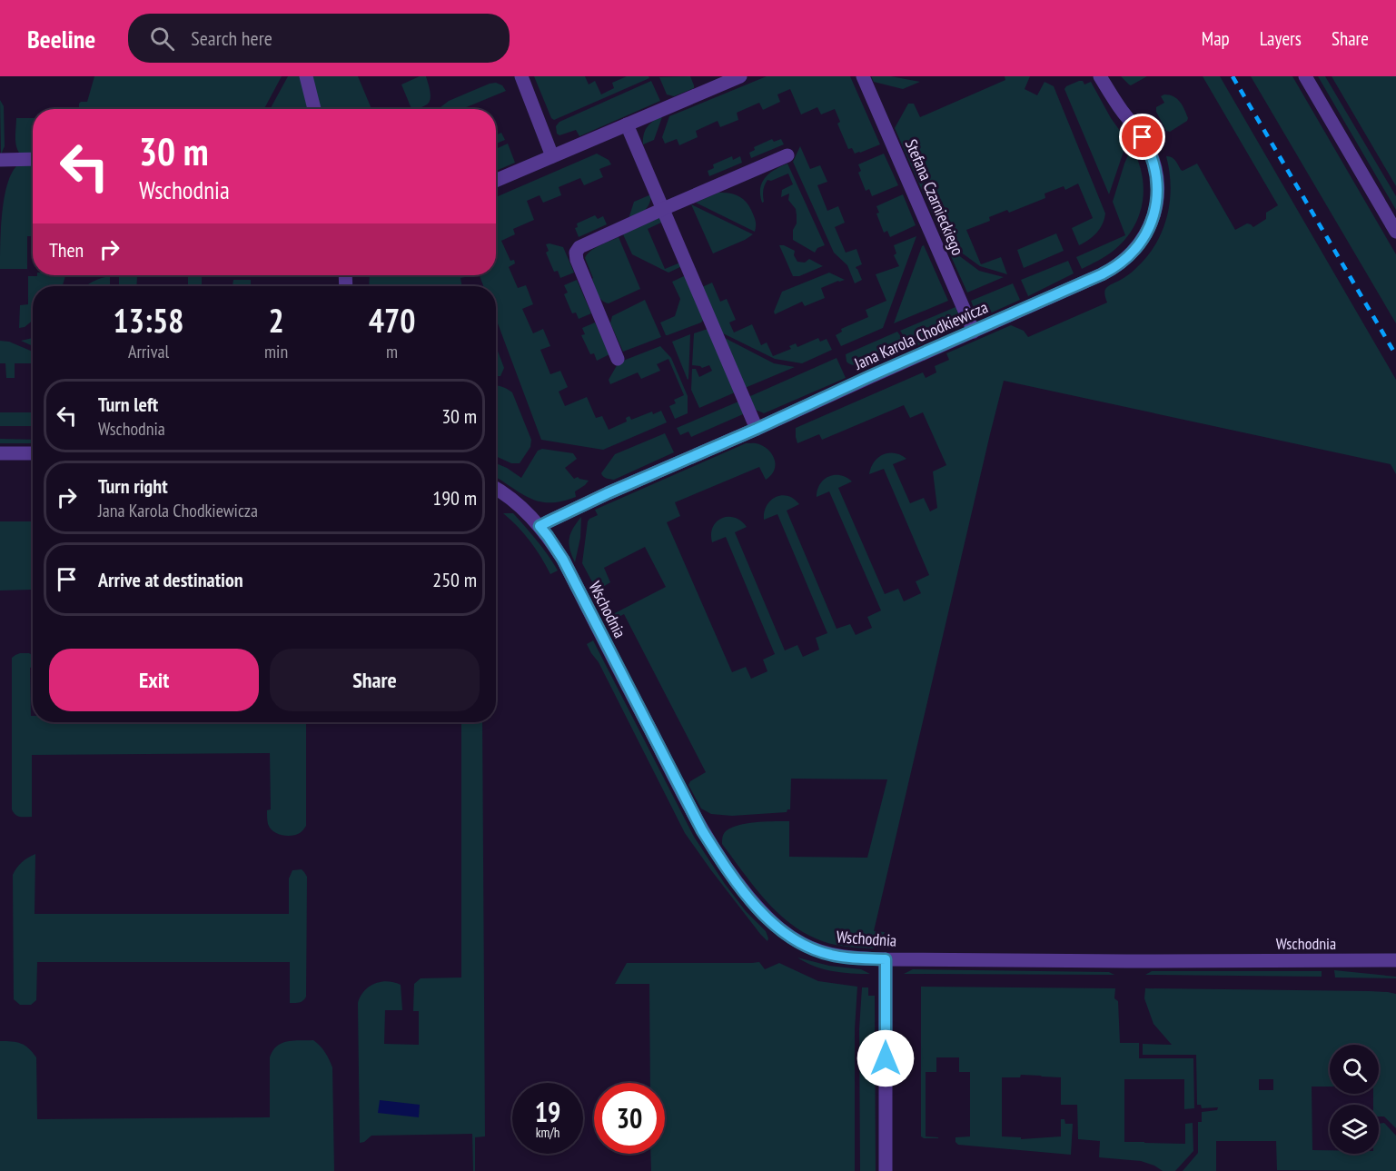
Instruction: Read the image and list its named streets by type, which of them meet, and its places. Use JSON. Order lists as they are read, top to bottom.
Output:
{
  "streets": {
    "street": ["Stefana Czarnieckiego", "Jana Karola Chodkiewicza", "Wschodnia"]
  },
  "crossings": [
    ["Stefana Czarnieckiego", "Jana Karola Chodkiewicza"],
    ["Jana Karola Chodkiewicza", "Wschodnia"]
  ],
  "page": {
    "header": "Beeline",
    "search": "Search here",
    "nav": ["Map", "Layers", "Share"],
    "turn": ["30 m", "Wschodnia"],
    "then": "Then",
    "eta": [
      "13:58",
      "Arrival",
      "2",
      "min",
      "470",
      "m"
    ],
    "list": [
      {
        "name": "Turn left",
        "note": "Wschodnia",
        "value": "30 m"
      },
      {
        "name": "Turn right",
        "note": "Jana Karola Chodkiewicza",
        "value": "190 m"
      },
      {
        "name": "Arrive at destination",
        "value": "250 m"
      }
    ],
    "buttons": ["Exit", "Share"],
    "speed": "19 km/h",
    "limit": "30"
  }
}
